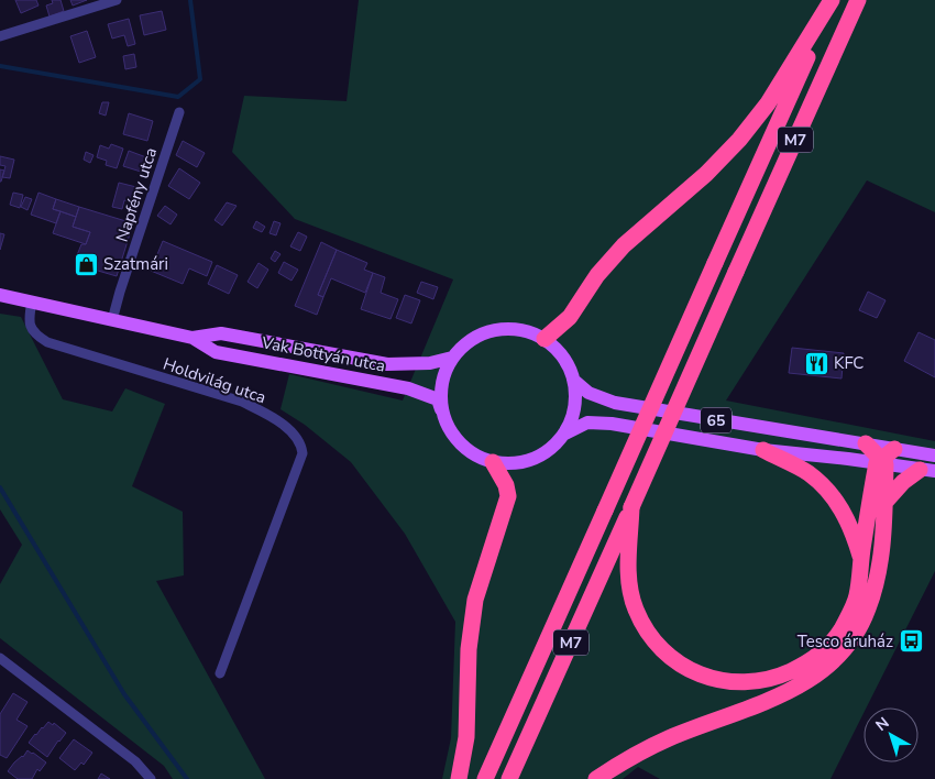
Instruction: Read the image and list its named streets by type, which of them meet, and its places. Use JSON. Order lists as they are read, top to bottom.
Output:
{
  "streets": {
    "highway": ["M7"],
    "main road": ["Vak Bottyán utca", "65"],
    "street": ["Napfény utca", "Holdvilág utca"]
  },
  "crossings": [
    ["Napfény utca", "Vak Bottyán utca"],
    ["Vak Bottyán utca", "Holdvilág utca"],
    ["Vak Bottyán utca", "65"]
  ],
  "places": {
    "shop": ["Szatmári"],
    "restaurant": ["KFC"],
    "bus stop": ["Tesco áruház"]
  },
  "north": "top left"
}
